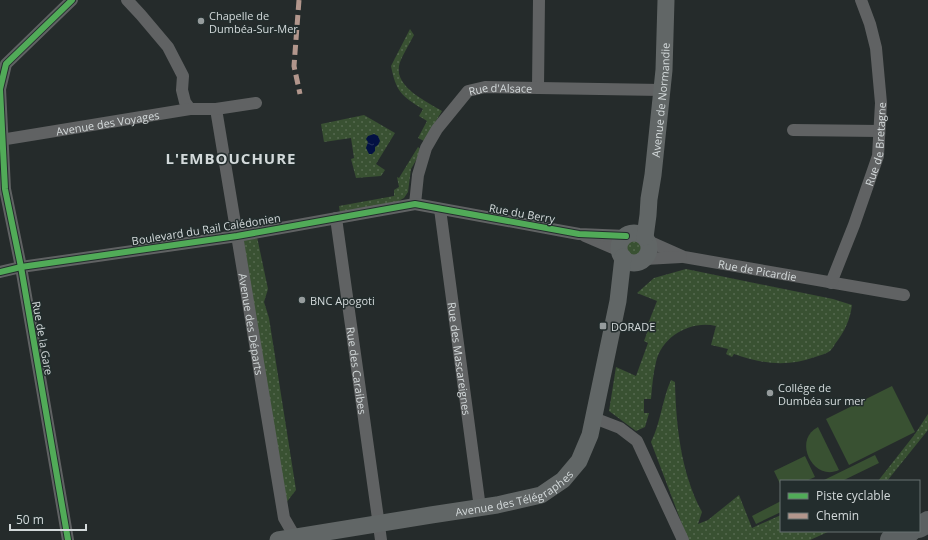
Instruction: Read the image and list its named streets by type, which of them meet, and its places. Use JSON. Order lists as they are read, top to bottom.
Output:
{
  "streets": {
    "street": [
      "Rue d'Alsace",
      "Avenue de Normandie",
      "Avenue des Voyages",
      "Rue de Bretagne",
      "Rue du Berry",
      "Boulevard du Rail Calédonien",
      "Rue de Picardie",
      "Avenue des Départs",
      "Rue de la Gare",
      "Rue des Mascareignes",
      "Rue des Caraibes",
      "Avenue des Télégraphes"
    ]
  },
  "crossings": [
    ["Rue d'Alsace", "Avenue de Normandie"],
    ["Rue d'Alsace", "Rue du Berry"],
    ["Rue d'Alsace", "Boulevard du Rail Calédonien"],
    ["Avenue de Normandie", "Rue du Berry"],
    ["Avenue de Normandie", "Rue de Picardie"],
    ["Avenue des Voyages", "Avenue des Départs"],
    ["Avenue des Voyages", "Rue de la Gare"],
    ["Rue de Bretagne", "Rue de Picardie"],
    ["Rue du Berry", "Boulevard du Rail Calédonien"],
    ["Rue du Berry", "Rue de Picardie"],
    ["Rue du Berry", "Rue des Mascareignes"],
    ["Rue du Berry", "Avenue des Télégraphes"],
    ["Boulevard du Rail Calédonien", "Avenue des Départs"],
    ["Boulevard du Rail Calédonien", "Rue de la Gare"],
    ["Boulevard du Rail Calédonien", "Rue des Caraibes"],
    ["Rue de Picardie", "Avenue des Télégraphes"],
    ["Avenue des Départs", "Avenue des Télégraphes"],
    ["Rue des Mascareignes", "Avenue des Télégraphes"],
    ["Rue des Caraibes", "Avenue des Télégraphes"]
  ],
  "districts": ["L'EMBOUCHURE"],
  "places": {
    "other": ["Chapelle de Dumbéa-Sur-Mer", "BNC Apogoti", "Collége de Dumbéa sur mer"],
    "transit": ["DORADE"]
  },
  "legend": ["Piste cyclable", "Chemin"],
  "scale_bar": "50 m"
}
